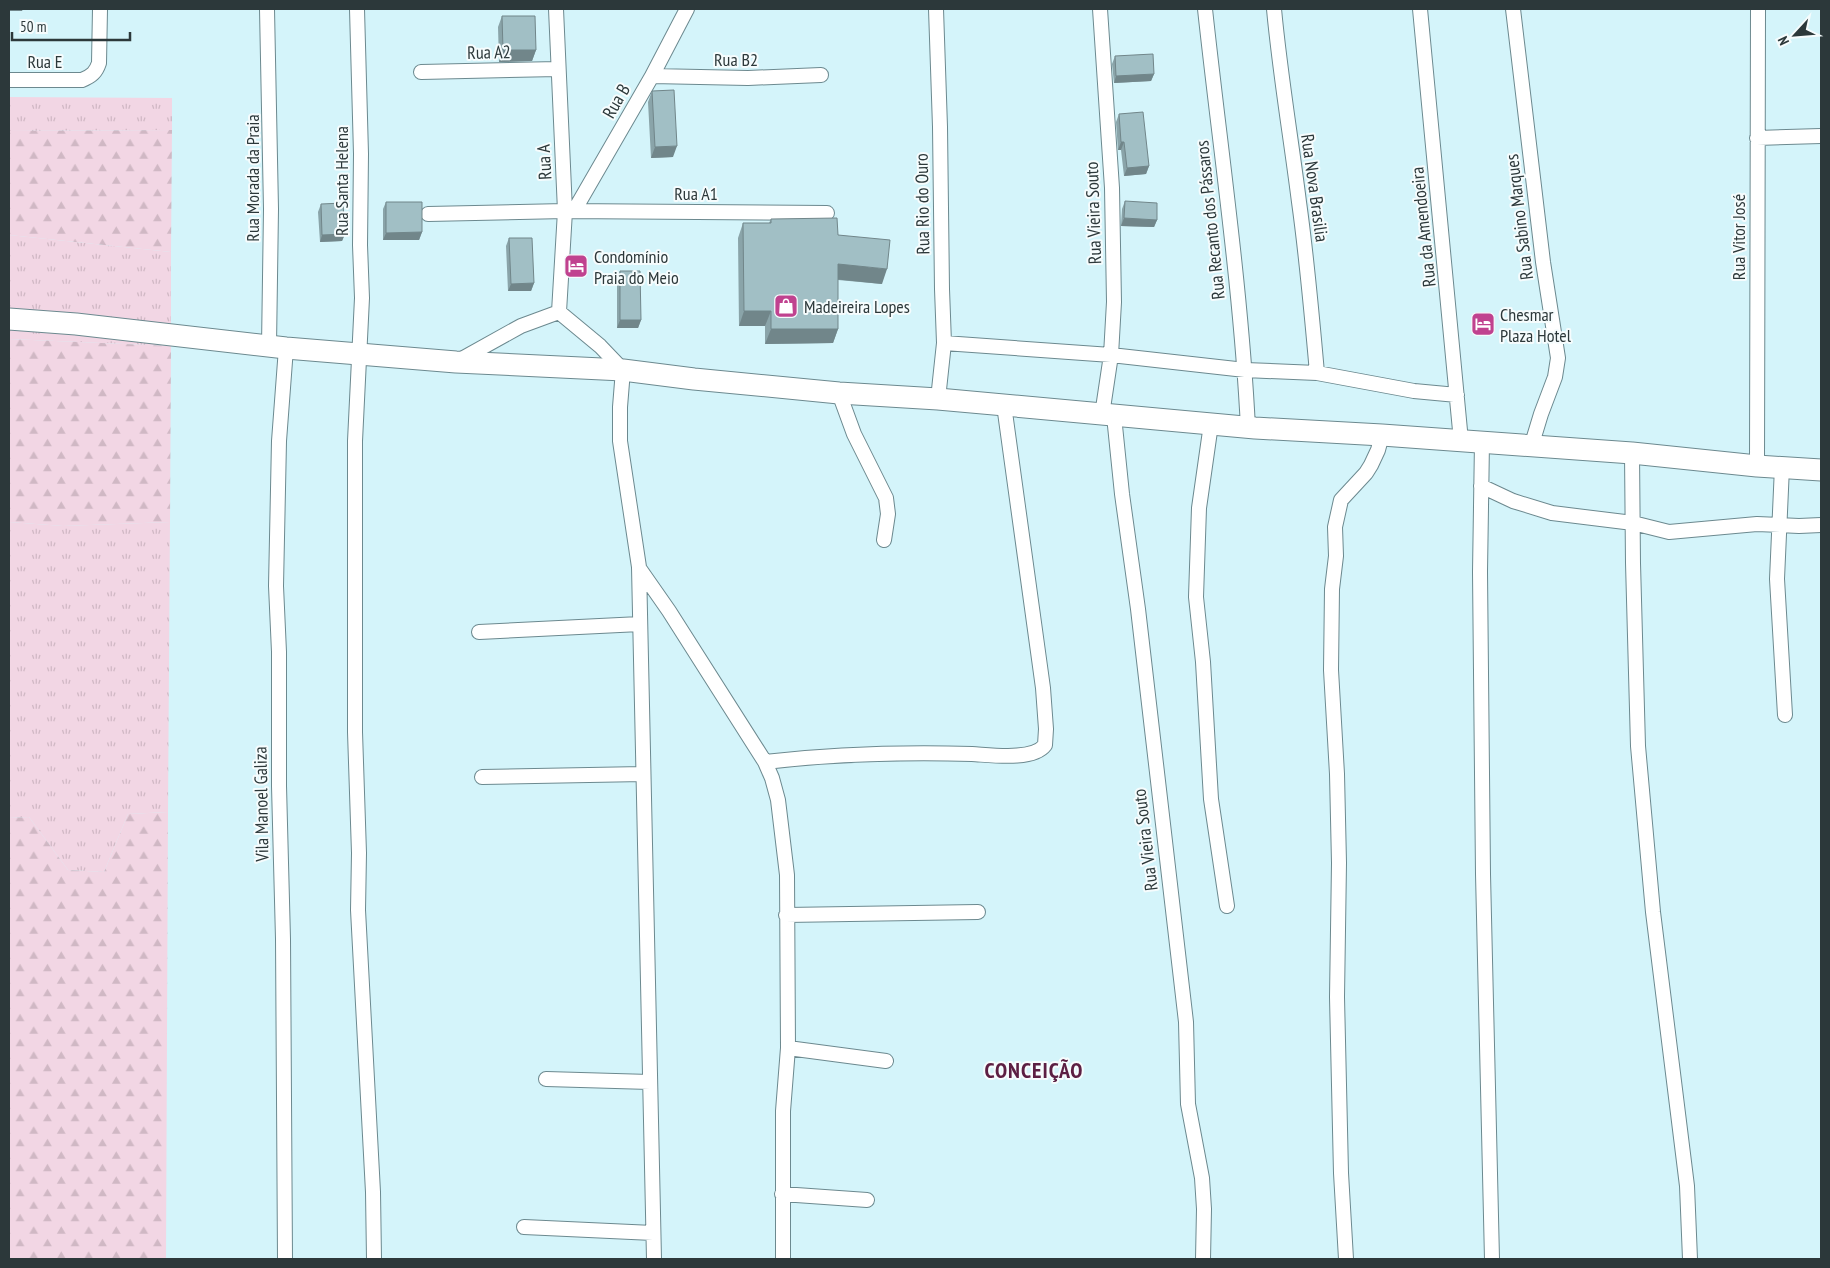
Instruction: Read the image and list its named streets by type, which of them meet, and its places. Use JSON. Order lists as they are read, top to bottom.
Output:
{
  "streets": {
    "street": [
      "Rua A2",
      "Rua B2",
      "Rua E",
      "Rua B",
      "Rua A",
      "Rua Morada da Praia",
      "Rua Santa Helena",
      "Rua Nova Brasilia",
      "Rua A1",
      "Rua Rio do Ouro",
      "Rua Vieira Souto",
      "Rua Sabino Marques",
      "Rua Recanto dos Pássaros",
      "Rua da Amendoeira",
      "Rua Vitor José",
      "Vila Manoel Galiza"
    ]
  },
  "crossings": [
    ["Rua A2", "Rua A"],
    ["Rua B2", "Rua B"],
    ["Rua B", "Rua A"],
    ["Rua B", "Rua A1"],
    ["Rua A", "Rua A1"],
    ["Rua Morada da Praia", "Vila Manoel Galiza"]
  ],
  "districts": ["CONCEIÇÃO"],
  "places": {
    "hotel": ["Condomínio Praia do Meio", "Chesmar Plaza Hotel"],
    "shop": ["Madeireira Lopes"]
  },
  "scale_bar": "50 m",
  "north": "bottom left"
}
